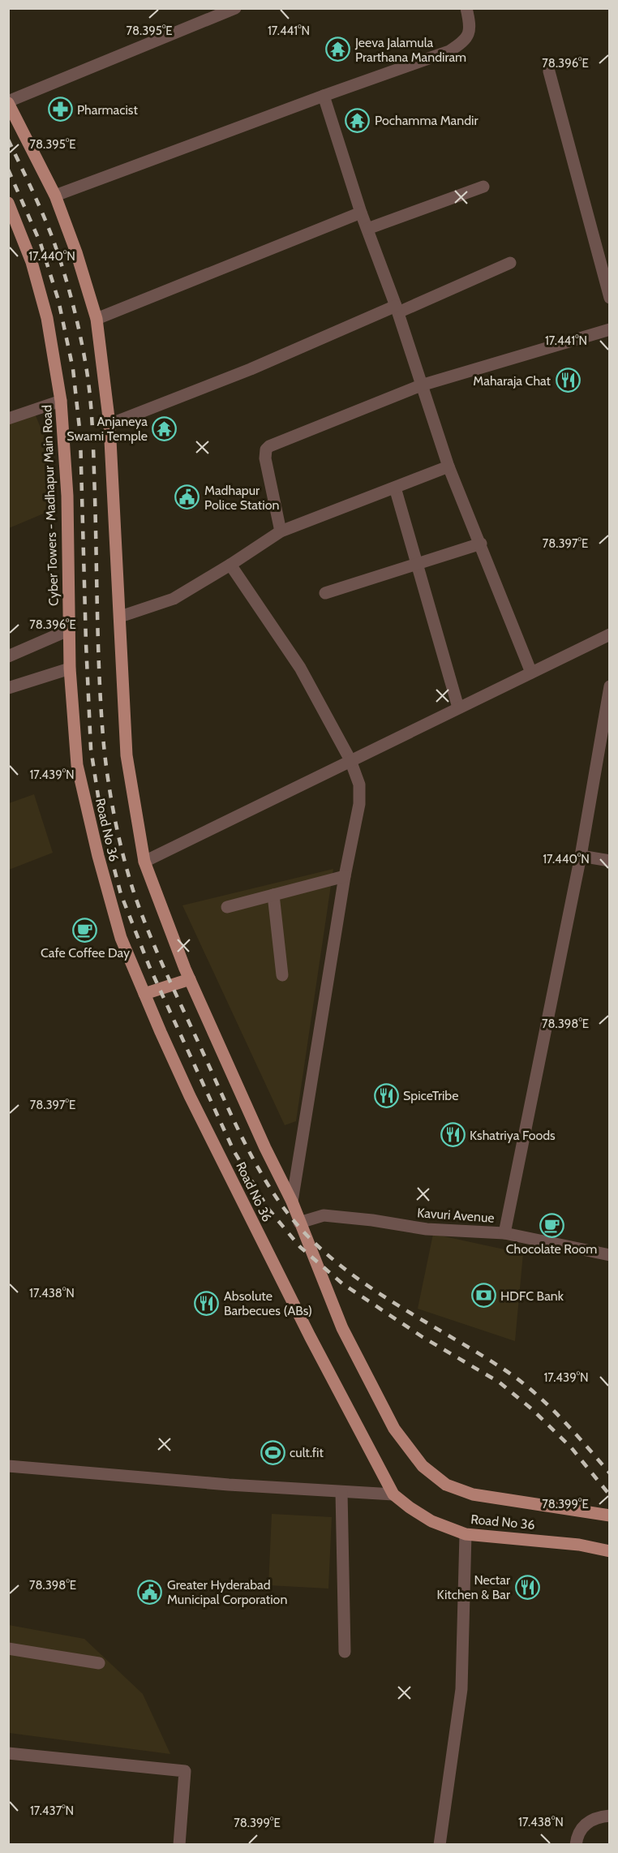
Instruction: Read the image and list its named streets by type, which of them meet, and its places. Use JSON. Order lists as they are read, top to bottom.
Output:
{
  "streets": {
    "main road": ["Cyber Towers - Madhapur Main Road", "Road No 36"],
    "street": ["Kavuri Avenue"]
  },
  "crossings": [
    ["Cyber Towers - Madhapur Main Road", "Road No 36"],
    ["Road No 36", "Kavuri Avenue"]
  ],
  "places": {
    "temple": ["Jeeva Jalamula Prarthana Mandiram", "Pochamma Mandir", "Anjaneya Swami Temple"],
    "pharmacy": ["Pharmacist"],
    "restaurant": [
      "Maharaja Chat",
      "SpiceTribe",
      "Kshatriya Foods",
      "Absolute Barbecues (ABs)",
      "Nectar Kitchen & Bar"
    ],
    "public building": ["Madhapur Police Station", "Greater Hyderabad Municipal Corporation"],
    "cafe": ["Cafe Coffee Day", "Chocolate Room"],
    "bank": ["HDFC Bank"],
    "sports": ["cult.fit"]
  },
  "coordinates": [
    "78.395°E",
    "17.441°N",
    "78.396°E",
    "17.440°N",
    "78.397°E",
    "17.439°N",
    "78.398°E",
    "17.438°N",
    "78.399°E",
    "17.437°N"
  ]
}
